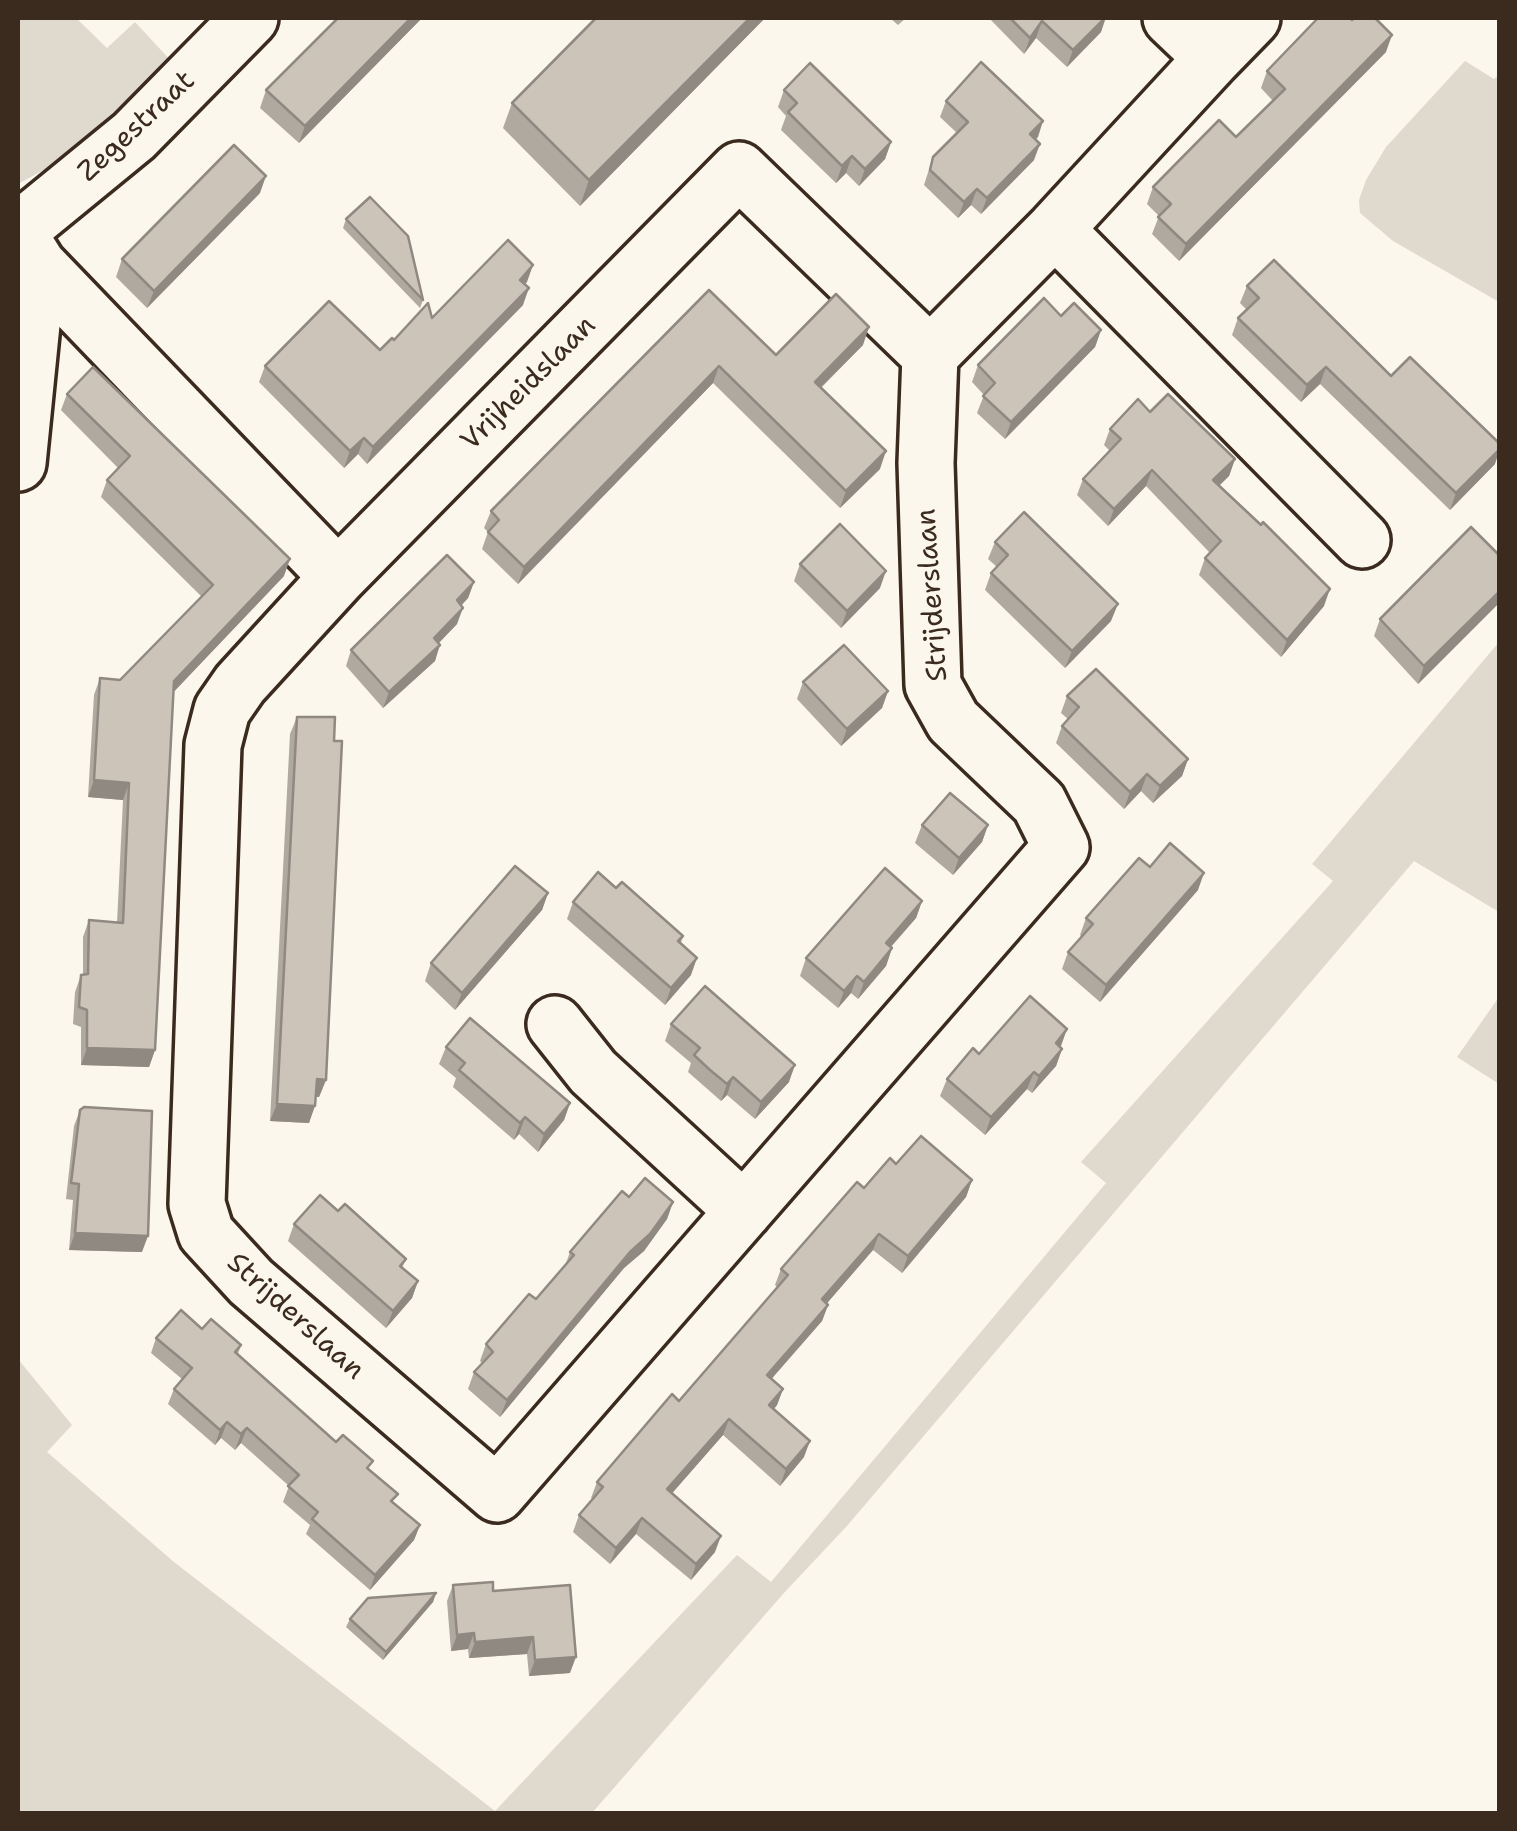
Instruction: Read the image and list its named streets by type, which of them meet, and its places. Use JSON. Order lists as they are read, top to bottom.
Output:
{
  "streets": {
    "street": ["Zegestraat", "Vrijheidslaan", "Strijderslaan"]
  },
  "crossings": [
    ["Vrijheidslaan", "Strijderslaan"]
  ]
}
